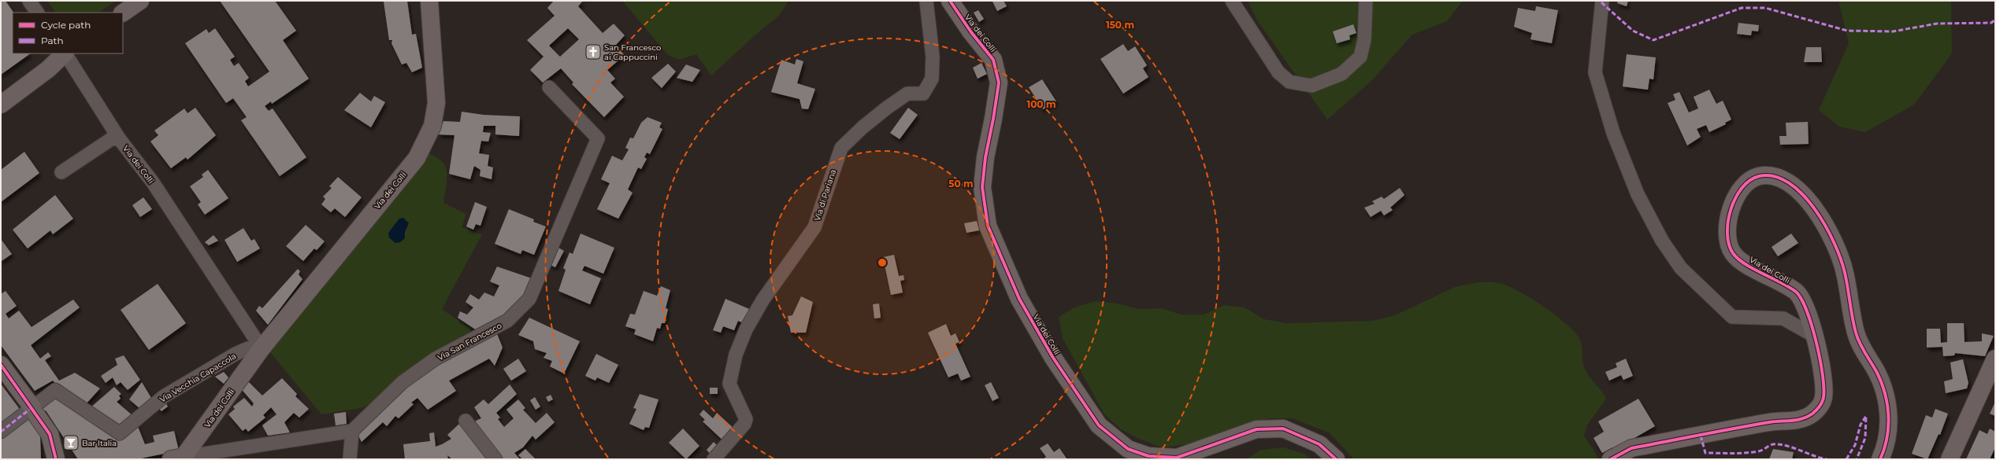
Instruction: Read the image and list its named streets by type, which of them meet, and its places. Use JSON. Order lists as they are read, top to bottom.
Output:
{
  "streets": {
    "street": [
      "Via dei Colli",
      "Via di Pariana",
      "Via San Francesco",
      "Via Vecchia Capaccola"
    ]
  },
  "crossings": [
    ["Via dei Colli", "Via Vecchia Capaccola"]
  ],
  "places": {
    "church": ["San Francesco ai Cappuccini"],
    "bar": ["Bar Italia"]
  },
  "legend": ["Cycle path", "Path"],
  "rings": ["150 m", "100 m", "50 m"]
}
